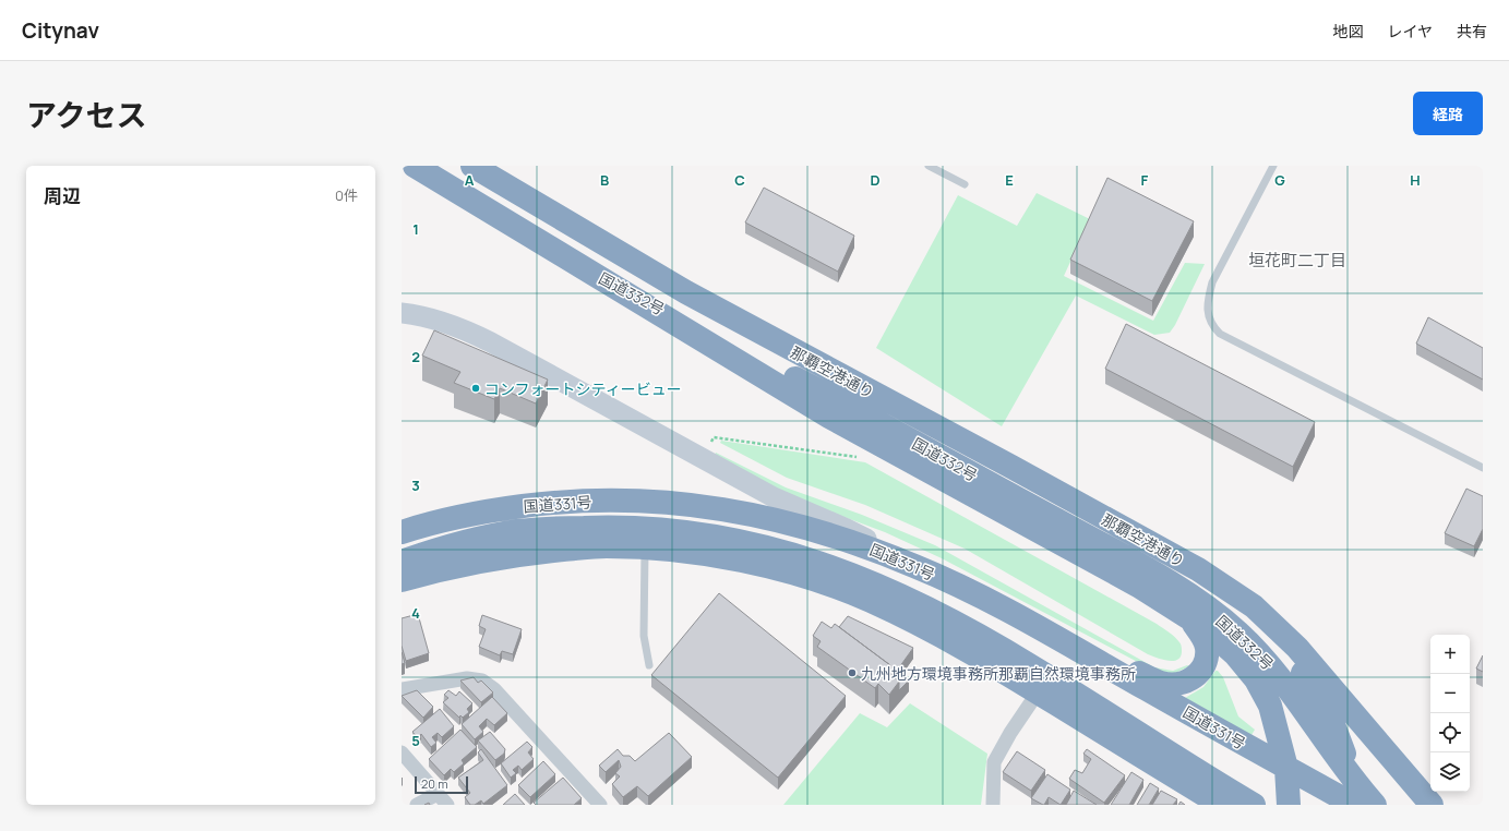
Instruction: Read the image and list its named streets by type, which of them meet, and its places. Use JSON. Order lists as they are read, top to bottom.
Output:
{
  "streets": {
    "highway": ["国道332号", "那覇空港通り", "国道331号"]
  },
  "crossings": [
    ["国道332号", "那覇空港通り"],
    ["国道332号", "国道331号"]
  ],
  "districts": ["垣花町二丁目"],
  "places": ["コンフォートシティービュー", "九州地方環境事務所那覇自然環境事務所"],
  "scale_bar": "20 m",
  "page": {
    "header": "Citynav",
    "nav": ["地図", "レイヤ", "共有"],
    "title": "アクセス",
    "buttons": "経路",
    "heading": ["周辺", "0件"],
    "map_buttons": ["+", "−"],
    "scale": "20 m"
  },
  "grid": {
    "columns": [
      "A",
      "B",
      "C",
      "D",
      "E",
      "F",
      "G",
      "H"
    ],
    "rows": [
      "1",
      "2",
      "3",
      "4",
      "5"
    ]
  }
}
